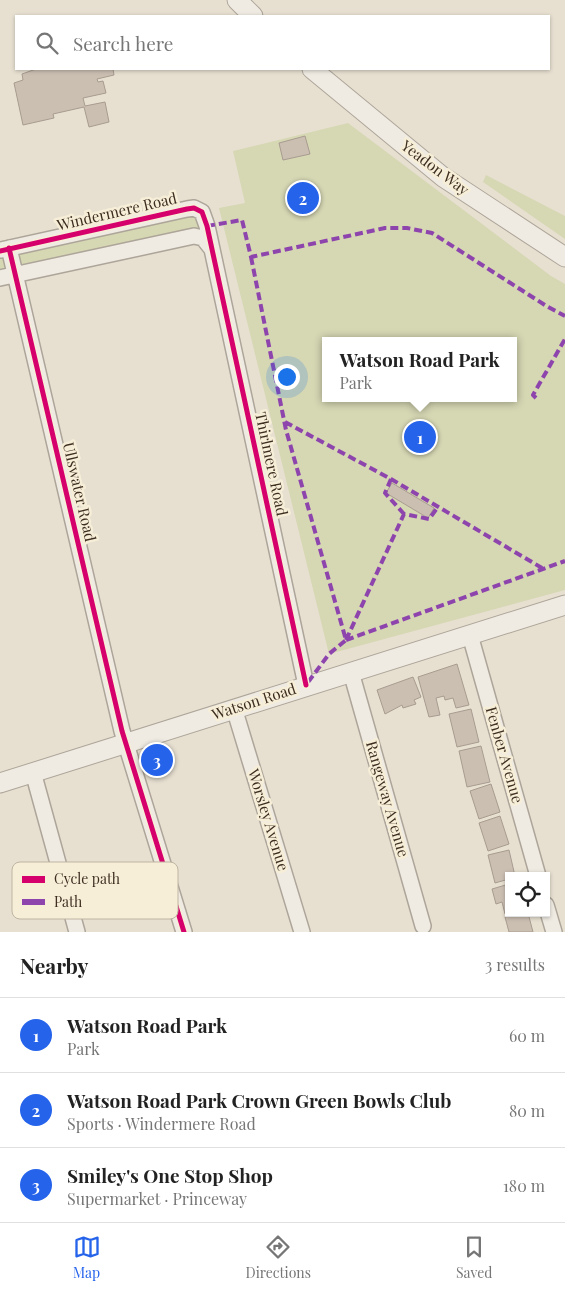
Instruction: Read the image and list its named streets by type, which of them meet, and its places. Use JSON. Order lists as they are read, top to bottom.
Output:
{
  "streets": {
    "street": [
      "Yeadon Way",
      "Windermere Road",
      "Thirlmere Road",
      "Ullswater Road",
      "Watson Road",
      "Fenber Avenue",
      "Rangeway Avenue",
      "Worsley Avenue"
    ]
  },
  "crossings": [
    ["Windermere Road", "Thirlmere Road"],
    ["Windermere Road", "Ullswater Road"],
    ["Thirlmere Road", "Watson Road"],
    ["Ullswater Road", "Watson Road"],
    ["Watson Road", "Fenber Avenue"],
    ["Watson Road", "Rangeway Avenue"],
    ["Watson Road", "Worsley Avenue"]
  ],
  "legend": ["Cycle path", "Path"],
  "page": {
    "search": "Search here",
    "pins": ["2", "1", "3"],
    "popup": ["Watson Road Park", "Park"],
    "heading": ["Nearby", "3 results"],
    "list": [
      {
        "mark": "1",
        "name": "Watson Road Park",
        "note": "Park",
        "value": "60 m"
      },
      {
        "mark": "2",
        "name": "Watson Road Park Crown Green Bowls Club",
        "note": "Sports · Windermere Road",
        "value": "80 m"
      },
      {
        "mark": "3",
        "name": "Smiley's One Stop Shop",
        "note": "Supermarket · Princeway",
        "value": "180 m"
      }
    ],
    "nav": ["Map", "Directions", "Saved"]
  }
}
